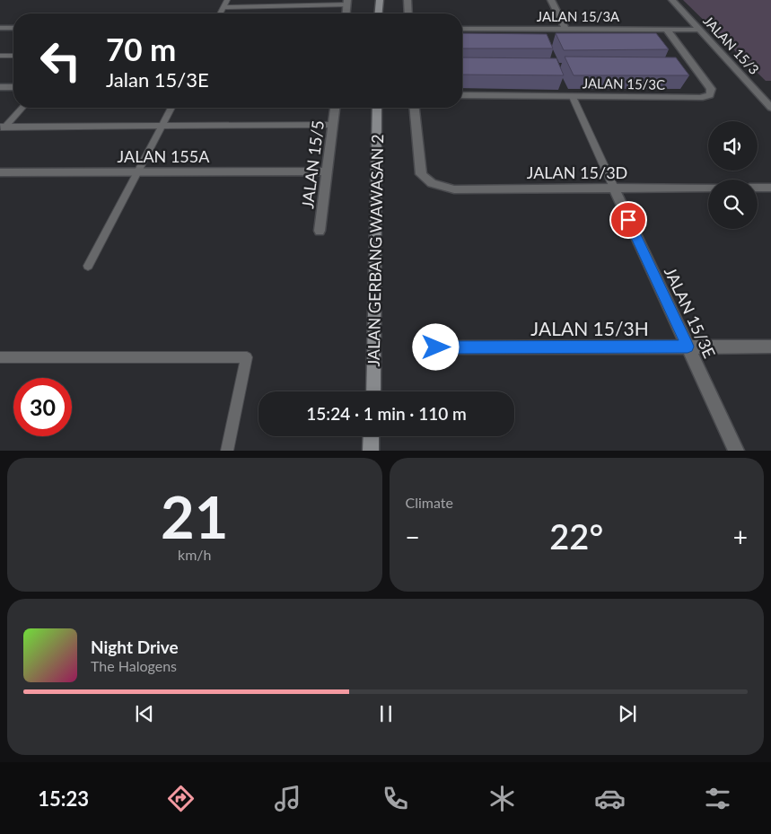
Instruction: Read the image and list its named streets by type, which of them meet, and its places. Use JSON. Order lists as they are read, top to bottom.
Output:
{
  "streets": {
    "street": [
      "JALAN 15/3A",
      "JALAN 15/3",
      "JALAN 15/3C",
      "JALAN 155A",
      "JALAN 15/5",
      "JALAN 15/3D",
      "JALAN GERBANG WAWASAN 2",
      "JALAN 15/3E",
      "JALAN 15/3H"
    ]
  },
  "crossings": [
    ["JALAN 15/3A", "JALAN 15/3"],
    ["JALAN 15/3A", "JALAN 15/3C"],
    ["JALAN 155A", "JALAN 15/5"],
    ["JALAN 15/3D", "JALAN 15/3E"],
    ["JALAN 15/3E", "JALAN 15/3H"]
  ],
  "page": {
    "turn": ["70 m", "Jalan 15/3E"],
    "limit": "30",
    "trip": "15:24 · 1 min · 110 m",
    "tile": [
      ["21", "km/h"],
      "Climate"
    ],
    "heat": ["−", "22°", "+"],
    "song": ["Night Drive", "The Halogens"],
    "tabs": "15:23"
  }
}
